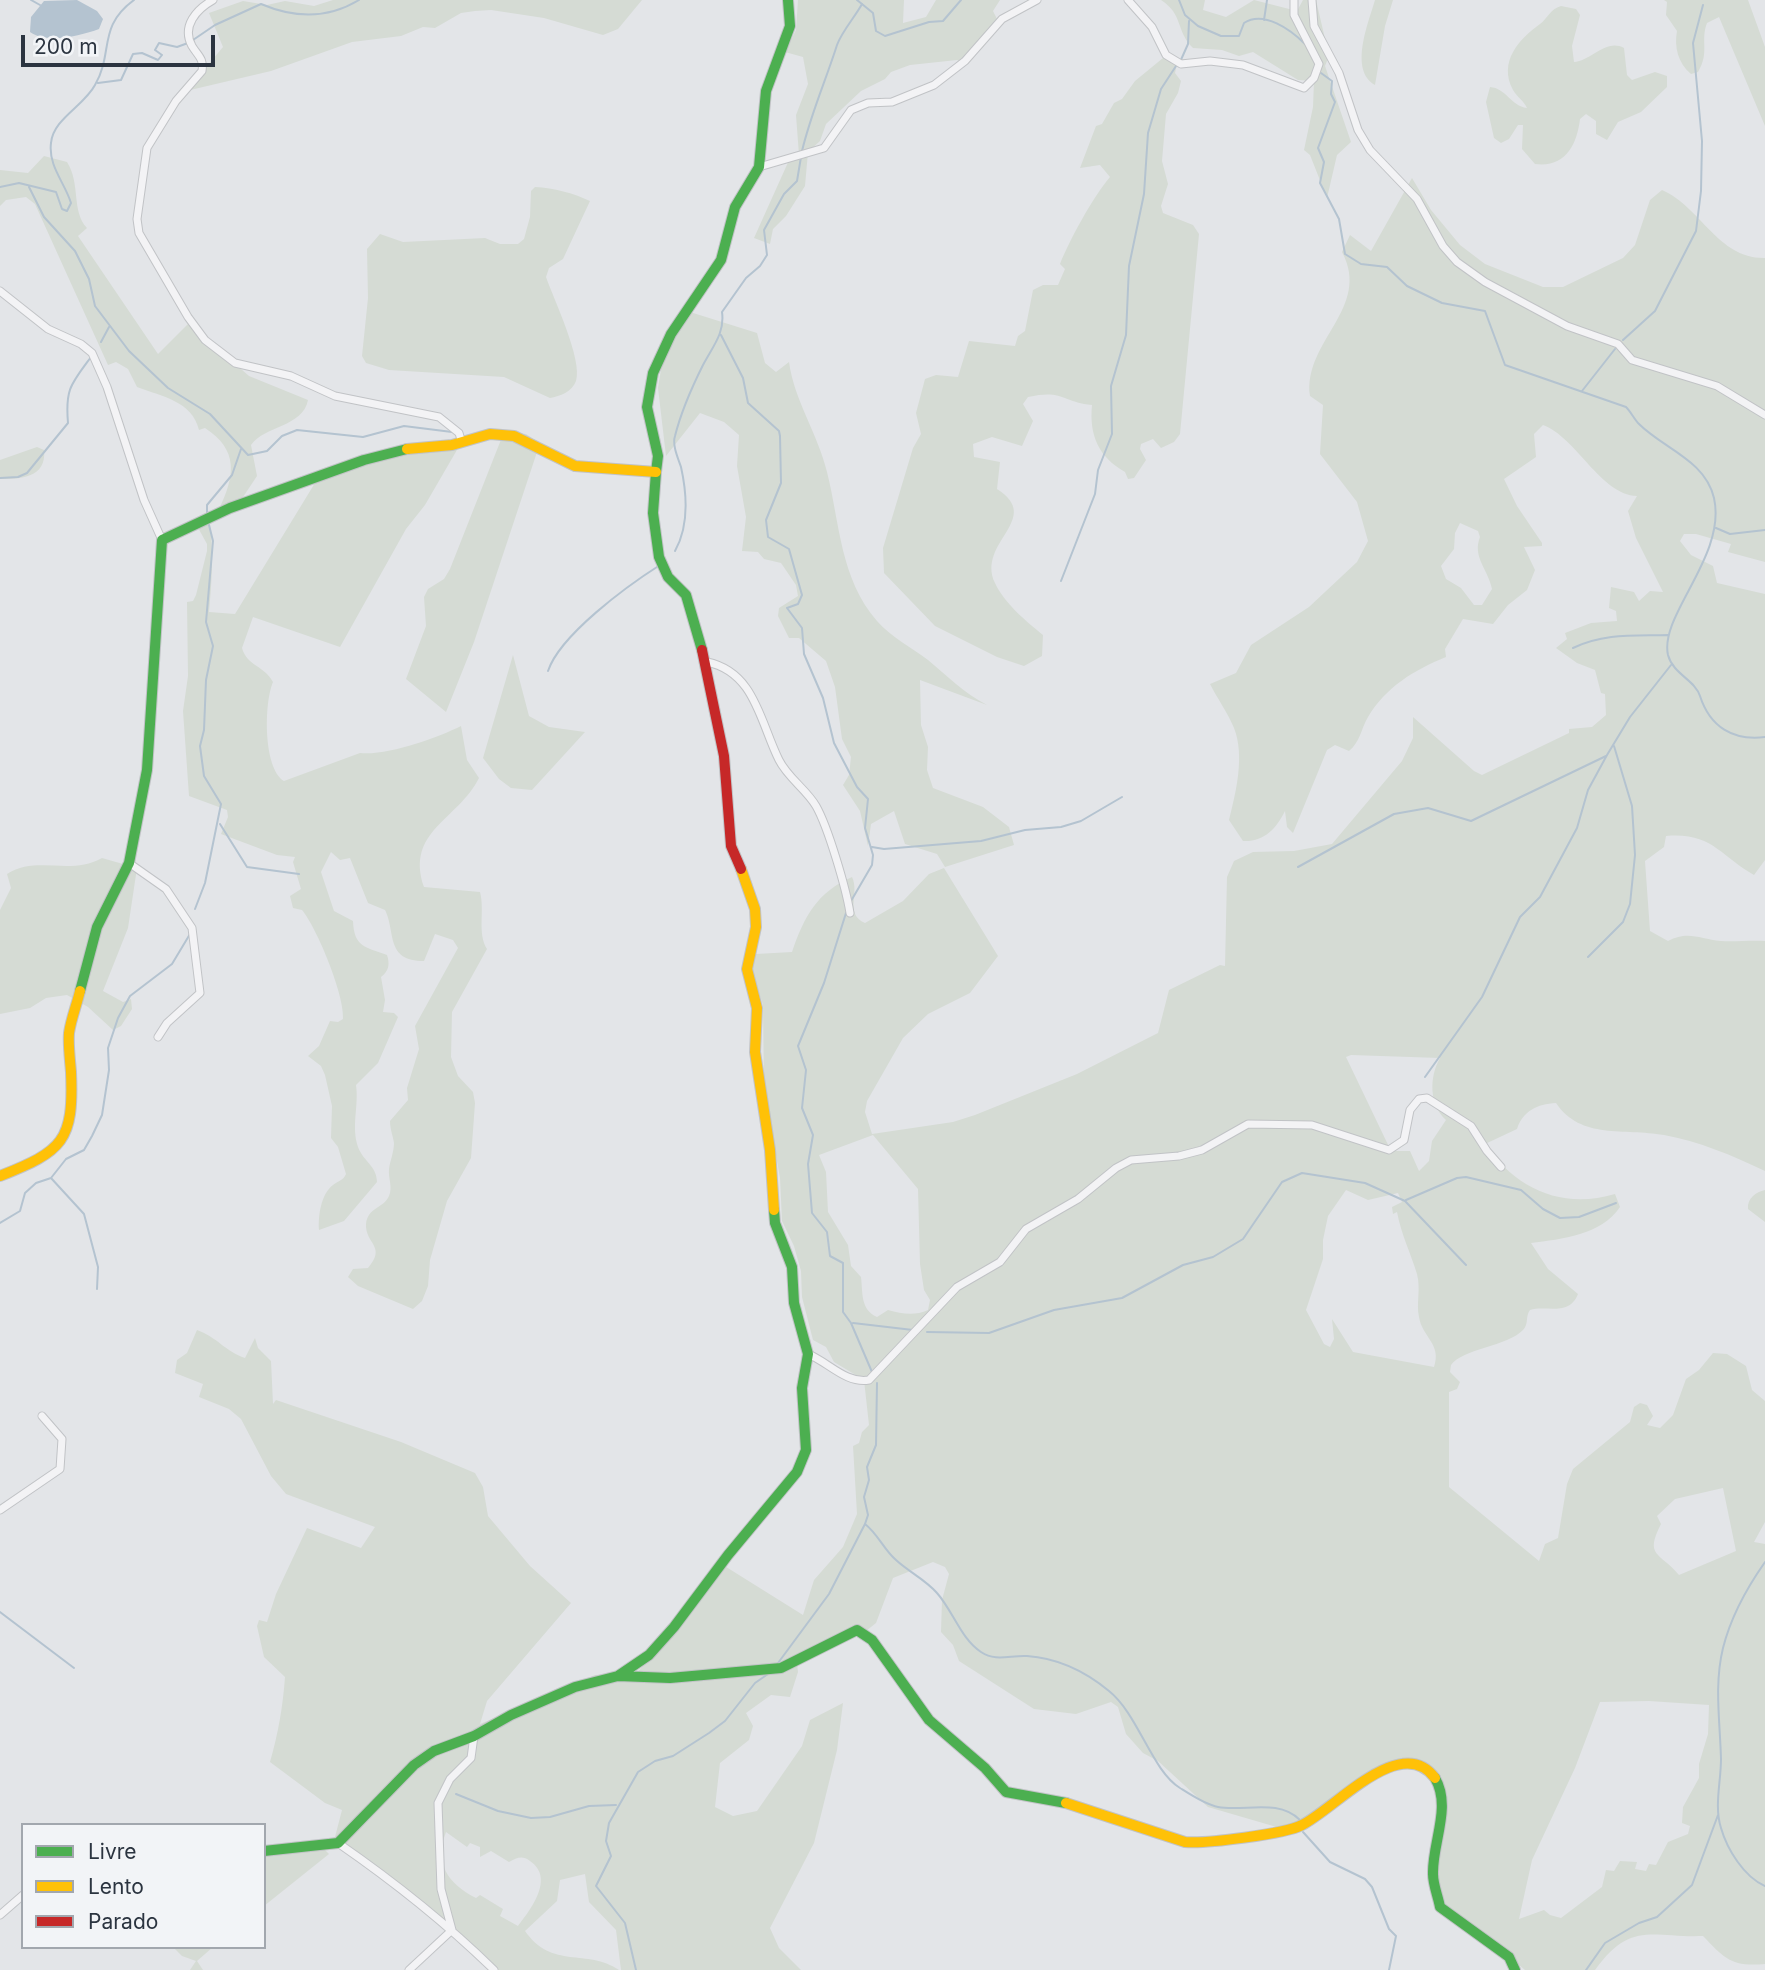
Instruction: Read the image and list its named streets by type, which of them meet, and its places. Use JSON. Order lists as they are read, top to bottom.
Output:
{
  "legend": ["Livre", "Lento", "Parado"],
  "scale_bar": "200 m"
}
